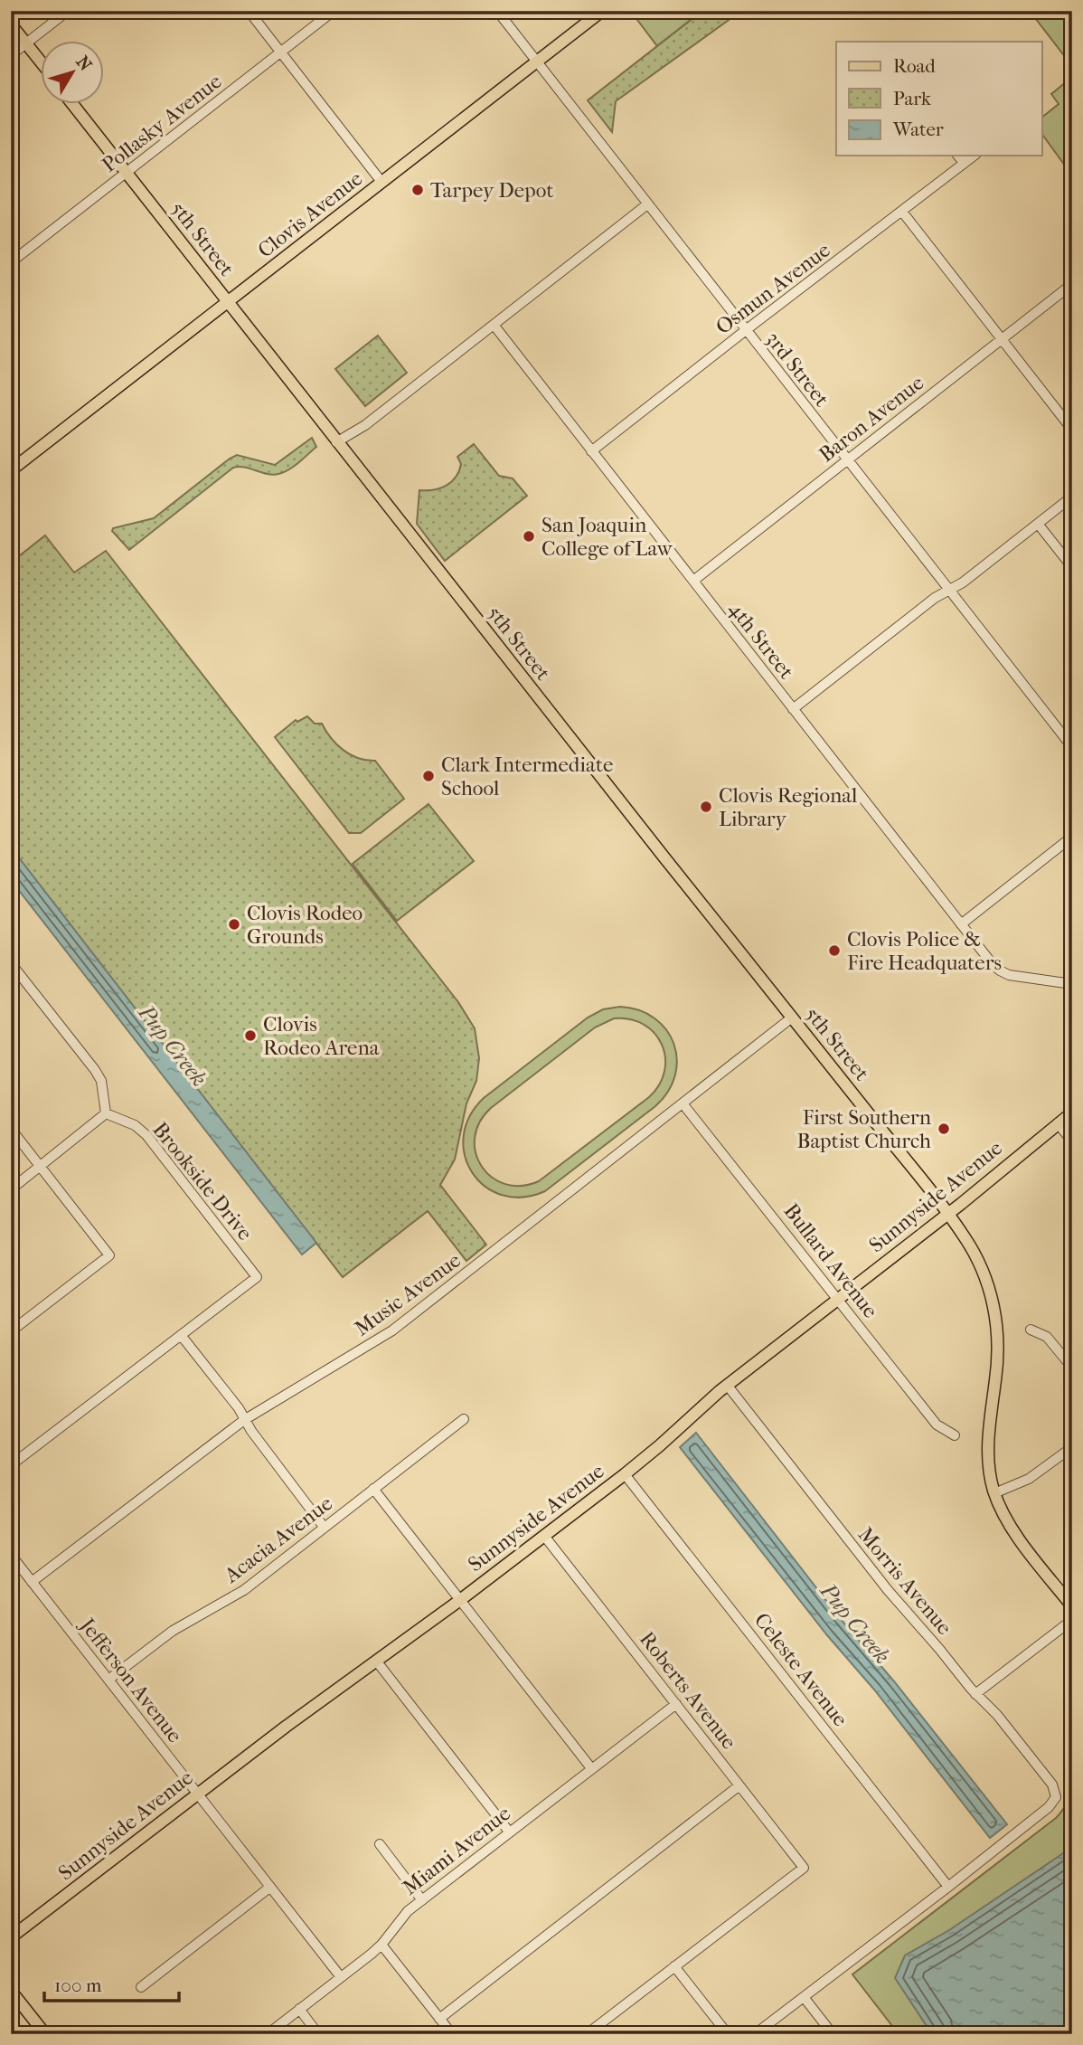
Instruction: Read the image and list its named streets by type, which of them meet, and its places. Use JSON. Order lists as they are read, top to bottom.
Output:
{
  "streets": {
    "main road": ["Clovis Avenue", "5th Street", "Sunnyside Avenue"],
    "street": [
      "Pollasky Avenue",
      "Osmun Avenue",
      "3rd Street",
      "Baron Avenue",
      "4th Street",
      "Brookside Drive",
      "Bullard Avenue",
      "Music Avenue",
      "Acacia Avenue",
      "Morris Avenue",
      "Celeste Avenue",
      "Jefferson Avenue",
      "Roberts Avenue",
      "Miami Avenue"
    ]
  },
  "crossings": [
    ["Pollasky Avenue", "5th Street"],
    ["Clovis Avenue", "5th Street"],
    ["Clovis Avenue", "3rd Street"],
    ["5th Street", "Sunnyside Avenue"],
    ["5th Street", "Music Avenue"],
    ["Osmun Avenue", "3rd Street"],
    ["Osmun Avenue", "4th Street"],
    ["3rd Street", "Baron Avenue"],
    ["Baron Avenue", "4th Street"],
    ["Sunnyside Avenue", "Bullard Avenue"],
    ["Sunnyside Avenue", "Morris Avenue"],
    ["Sunnyside Avenue", "Celeste Avenue"],
    ["Sunnyside Avenue", "Jefferson Avenue"],
    ["Sunnyside Avenue", "Roberts Avenue"],
    ["Bullard Avenue", "Music Avenue"],
    ["Music Avenue", "Jefferson Avenue"],
    ["Acacia Avenue", "Jefferson Avenue"],
    ["Morris Avenue", "Celeste Avenue"],
    ["Jefferson Avenue", "Miami Avenue"],
    ["Roberts Avenue", "Miami Avenue"]
  ],
  "water": ["Pup Creek"],
  "places": [
    "Tarpey Depot",
    "San Joaquin College of Law",
    "Clark Intermediate School",
    "Clovis Regional Library",
    "Clovis Rodeo Grounds",
    "Clovis Police & Fire Headquaters",
    "Clovis Rodeo Arena",
    "First Southern Baptist Church"
  ],
  "legend": ["Road", "Park", "Water"],
  "scale_bar": "100 m",
  "north": "top right"
}
